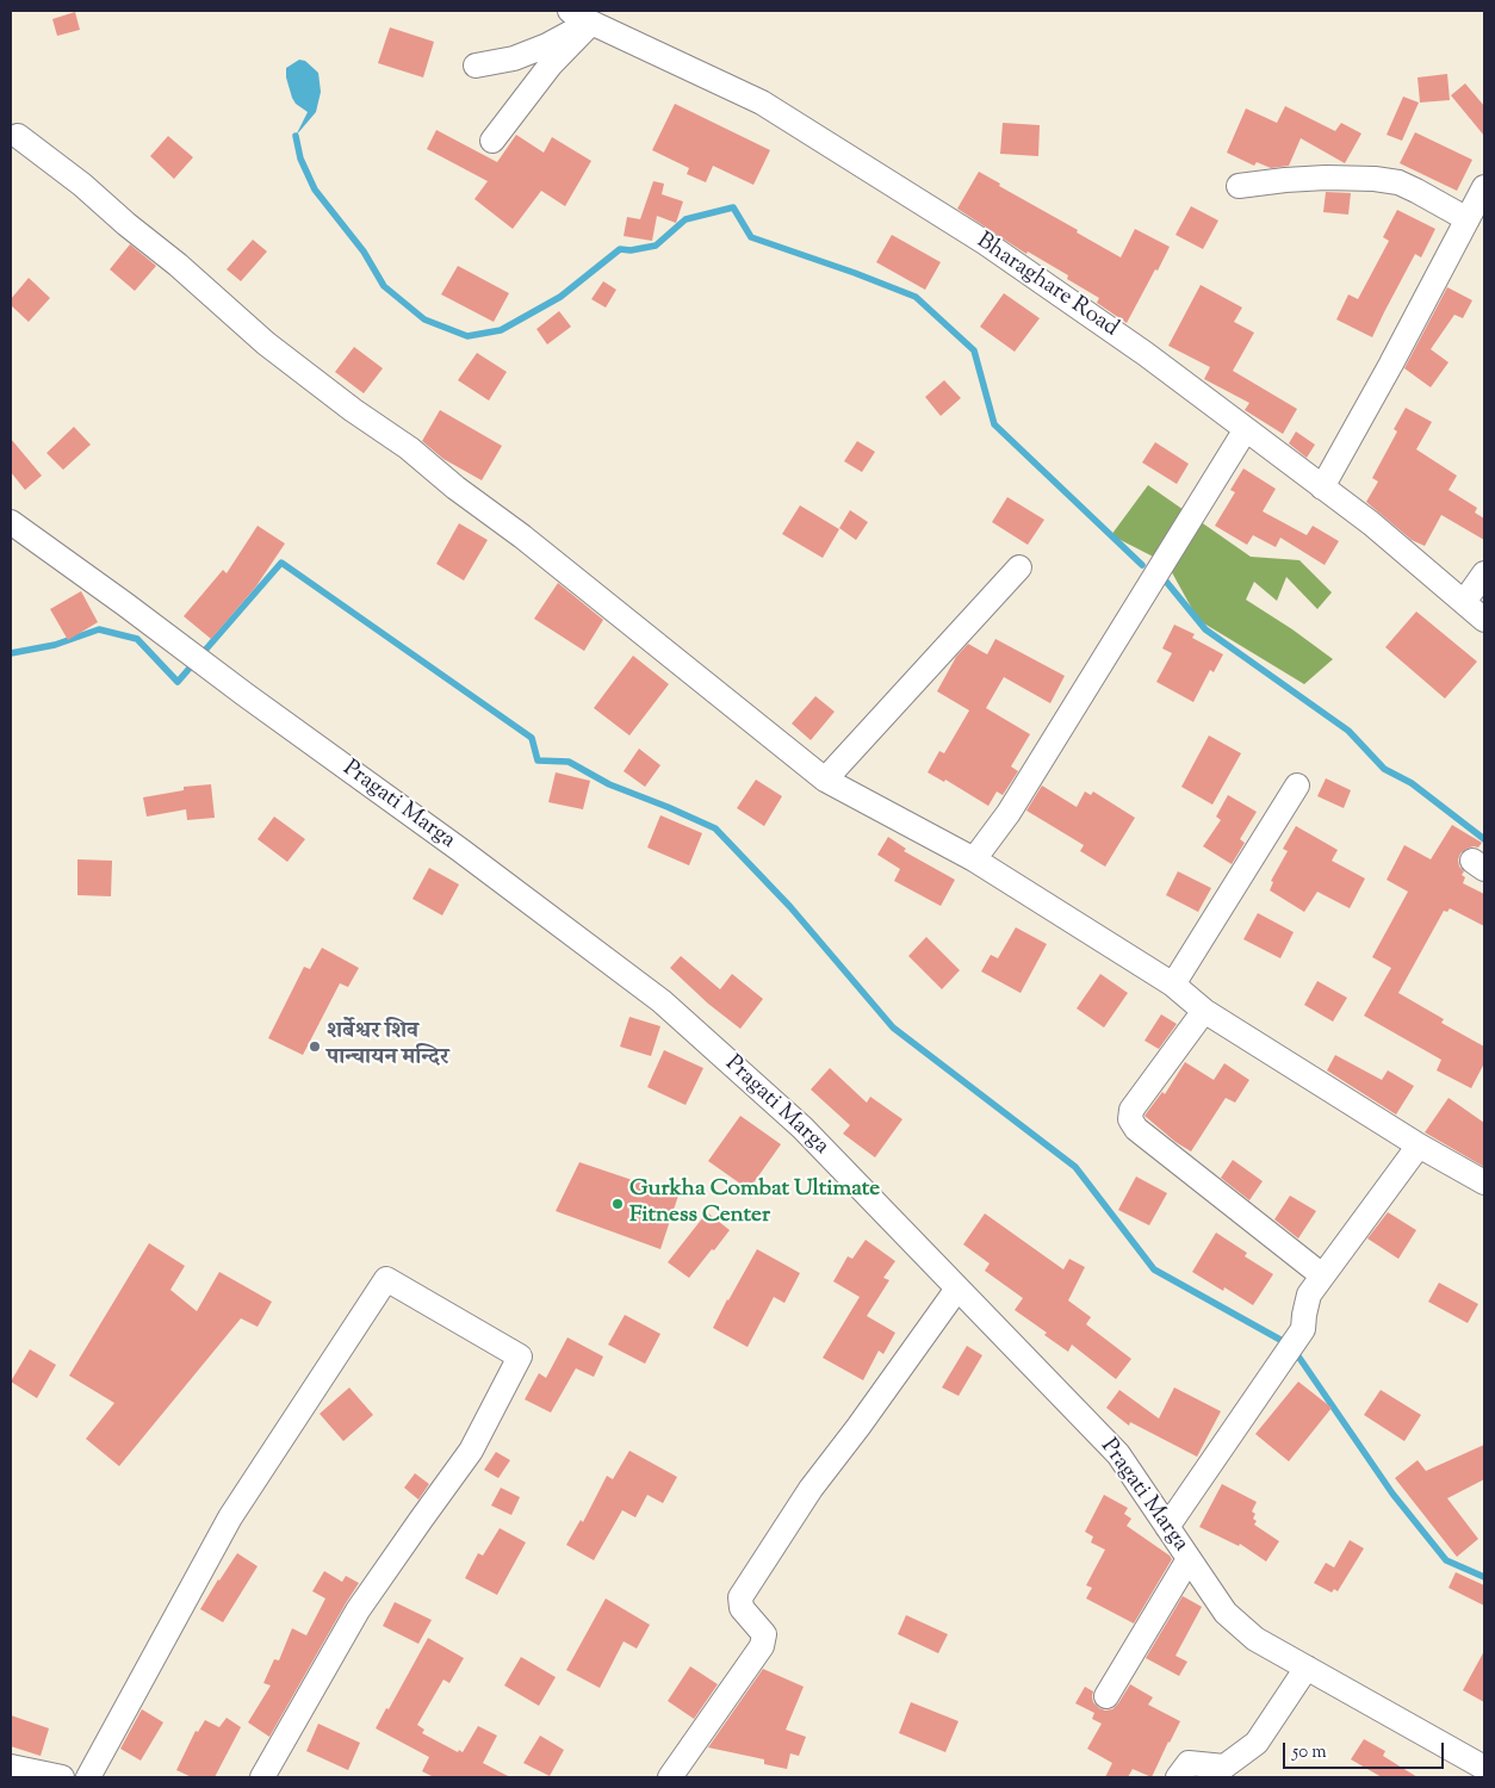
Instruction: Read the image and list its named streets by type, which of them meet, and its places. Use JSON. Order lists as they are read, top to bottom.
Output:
{
  "streets": {
    "street": ["Bharaghare Road", "Pragati Marga"]
  },
  "places": ["शर्बेश्वर शिव पान्चायन मन्दिर", "Gurkha Combat Ultimate Fitness Center"],
  "scale_bar": "50 m"
}
